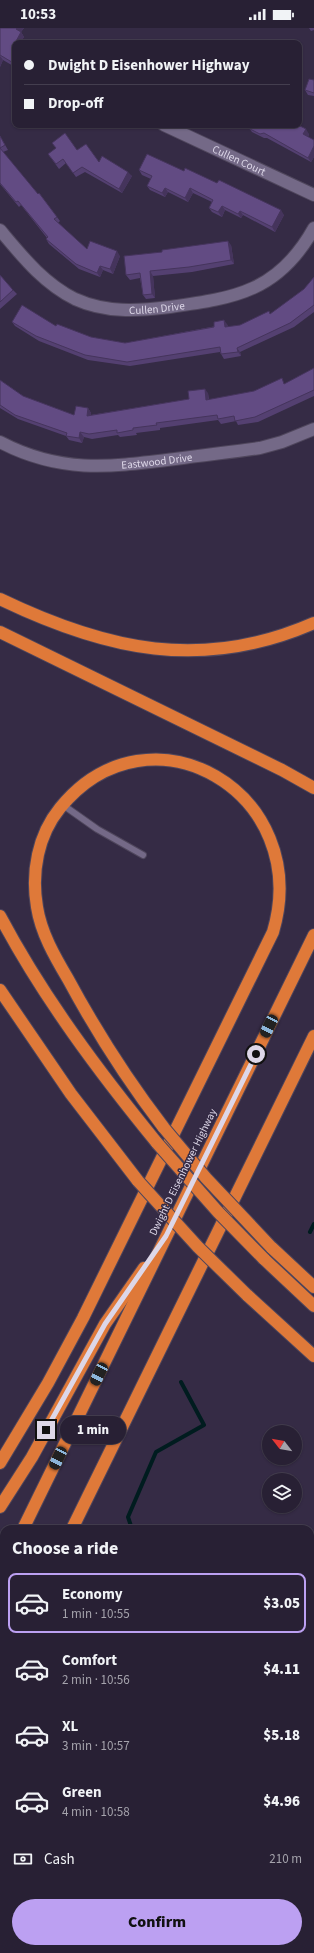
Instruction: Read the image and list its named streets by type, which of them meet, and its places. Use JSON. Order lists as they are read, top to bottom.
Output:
{
  "streets": {
    "highway": ["Dwight D Eisenhower Highway"],
    "street": ["Cullen Court", "Cullen Drive", "Eastwood Drive"]
  },
  "north": "top left",
  "page": {
    "status": "10:53",
    "banner": ["Dwight D Eisenhower Highway", "Drop-off"],
    "bubble": "1 min",
    "heading": "Choose a ride",
    "list": [
      {
        "name": "Economy",
        "note": "1 min · 10:55",
        "value": "$3.05"
      },
      {
        "name": "Comfort",
        "note": "2 min · 10:56",
        "value": "$4.11"
      },
      {
        "name": "XL",
        "note": "3 min · 10:57",
        "value": "$5.18"
      },
      {
        "name": "Green",
        "note": "4 min · 10:58",
        "value": "$4.96"
      }
    ],
    "pay": ["Cash", "210 m"],
    "buttons": "Confirm"
  }
}
